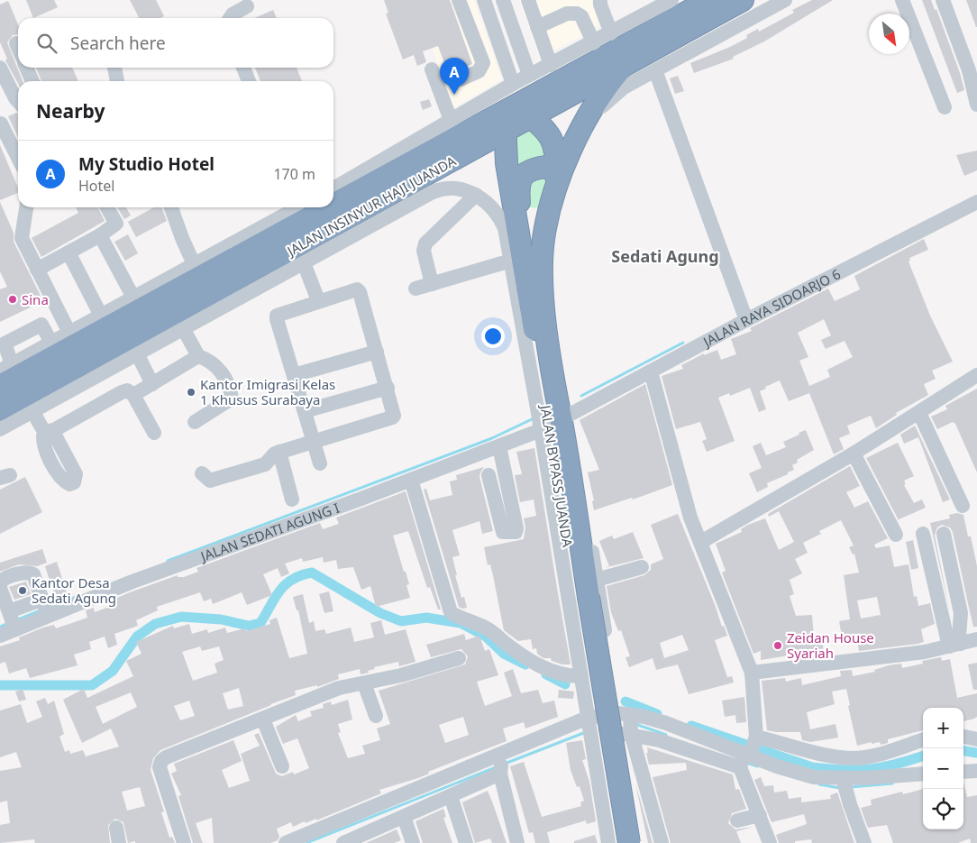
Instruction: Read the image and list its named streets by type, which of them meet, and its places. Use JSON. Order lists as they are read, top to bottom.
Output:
{
  "streets": {
    "highway": ["JALAN INSINYUR HAJI JUANDA", "JALAN BYPASS JUANDA"],
    "street": ["JALAN RAYA SIDOARJO 6", "JALAN SEDATI AGUNG I"]
  },
  "crossings": [
    ["JALAN INSINYUR HAJI JUANDA", "JALAN BYPASS JUANDA"],
    ["JALAN RAYA SIDOARJO 6", "JALAN BYPASS JUANDA"],
    ["JALAN RAYA SIDOARJO 6", "JALAN SEDATI AGUNG I"],
    ["JALAN BYPASS JUANDA", "JALAN SEDATI AGUNG I"]
  ],
  "districts": ["Sedati Agung"],
  "places": [
    "Sina",
    "Kantor Imigrasi Kelas 1 Khusus Surabaya",
    "Kantor Desa Sedati Agung",
    "Zeidan House Syariah"
  ],
  "north": "bottom right",
  "page": {
    "search": "Search here",
    "pins": "A",
    "heading": "Nearby",
    "list": [
      {
        "mark": "A",
        "name": "My Studio Hotel",
        "note": "Hotel",
        "value": "170 m"
      }
    ],
    "map_buttons": ["+", "−"]
  }
}
